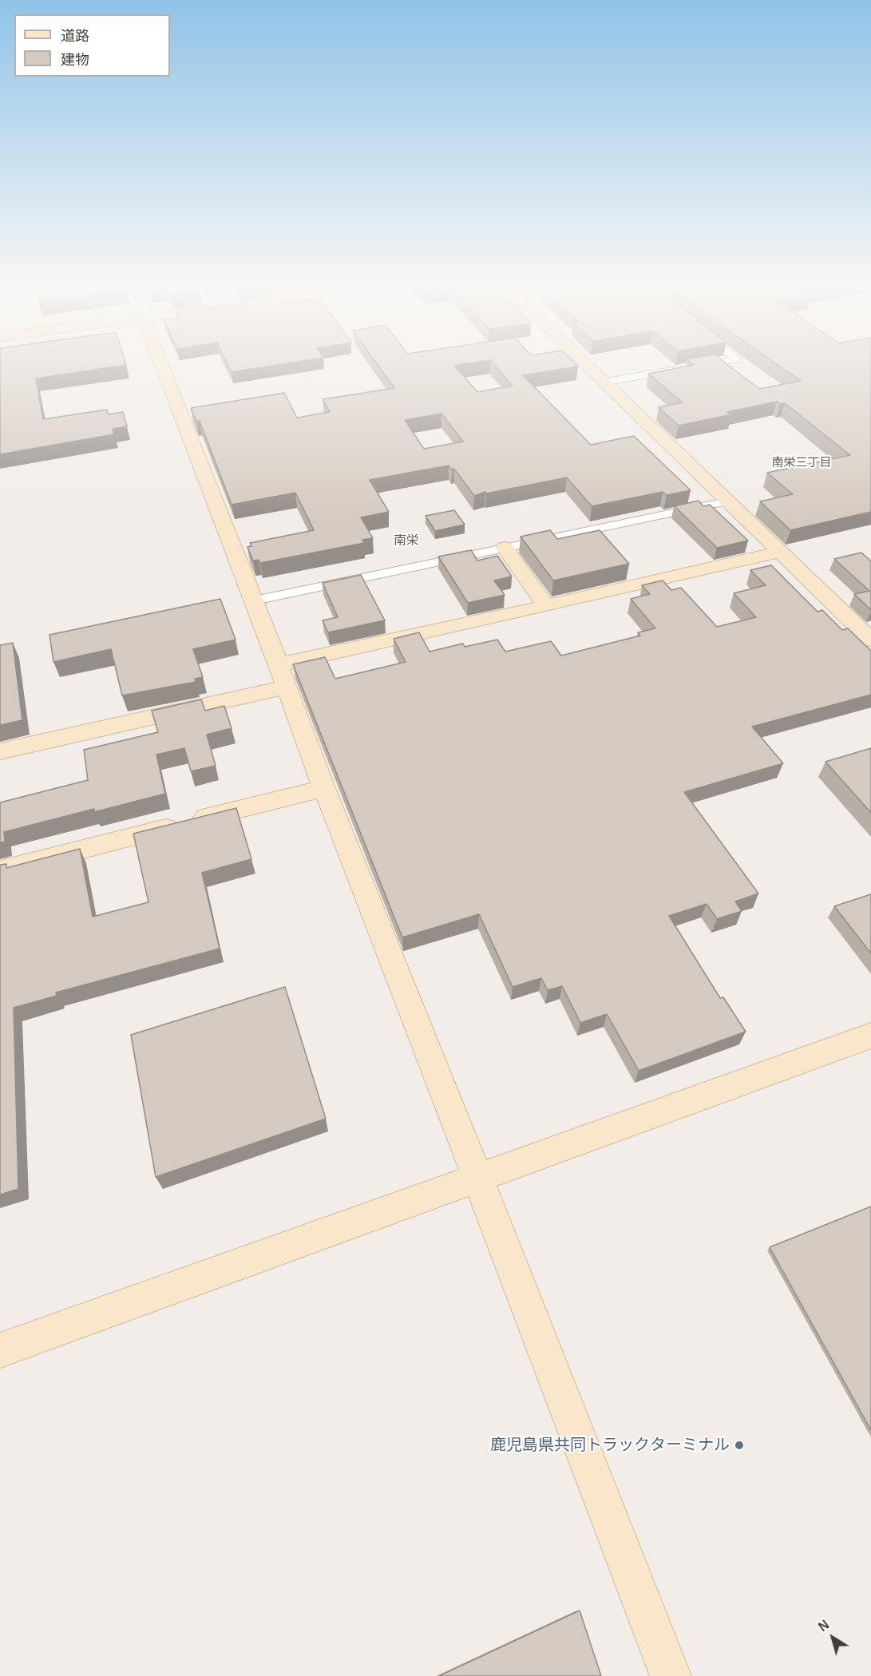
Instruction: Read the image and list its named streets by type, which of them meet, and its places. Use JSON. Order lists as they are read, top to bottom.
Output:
{
  "districts": ["南栄三丁目", "南栄"],
  "places": ["鹿児島県共同トラックターミナル"],
  "legend": ["道路", "建物"],
  "north": "top left"
}
